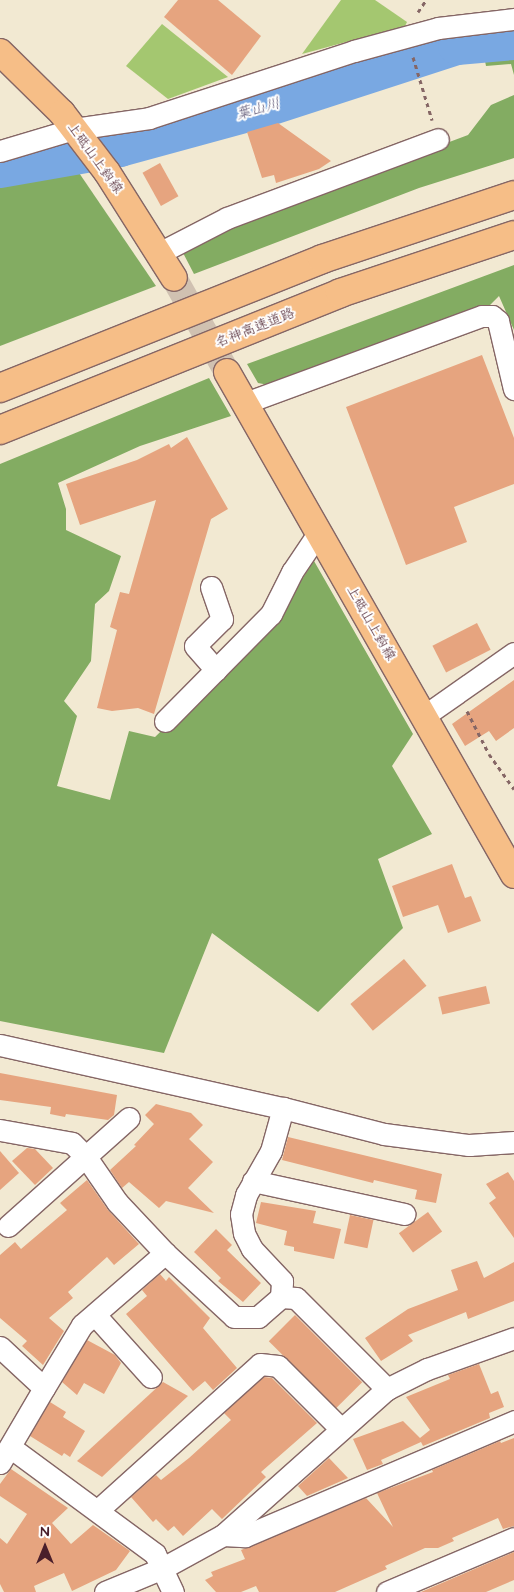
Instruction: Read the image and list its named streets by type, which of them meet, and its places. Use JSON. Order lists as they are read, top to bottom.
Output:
{
  "streets": {
    "highway": ["名神高速道路"],
    "main road": ["上砥山上鈎線"]
  },
  "water": ["葉山川"],
  "north": "top"
}
